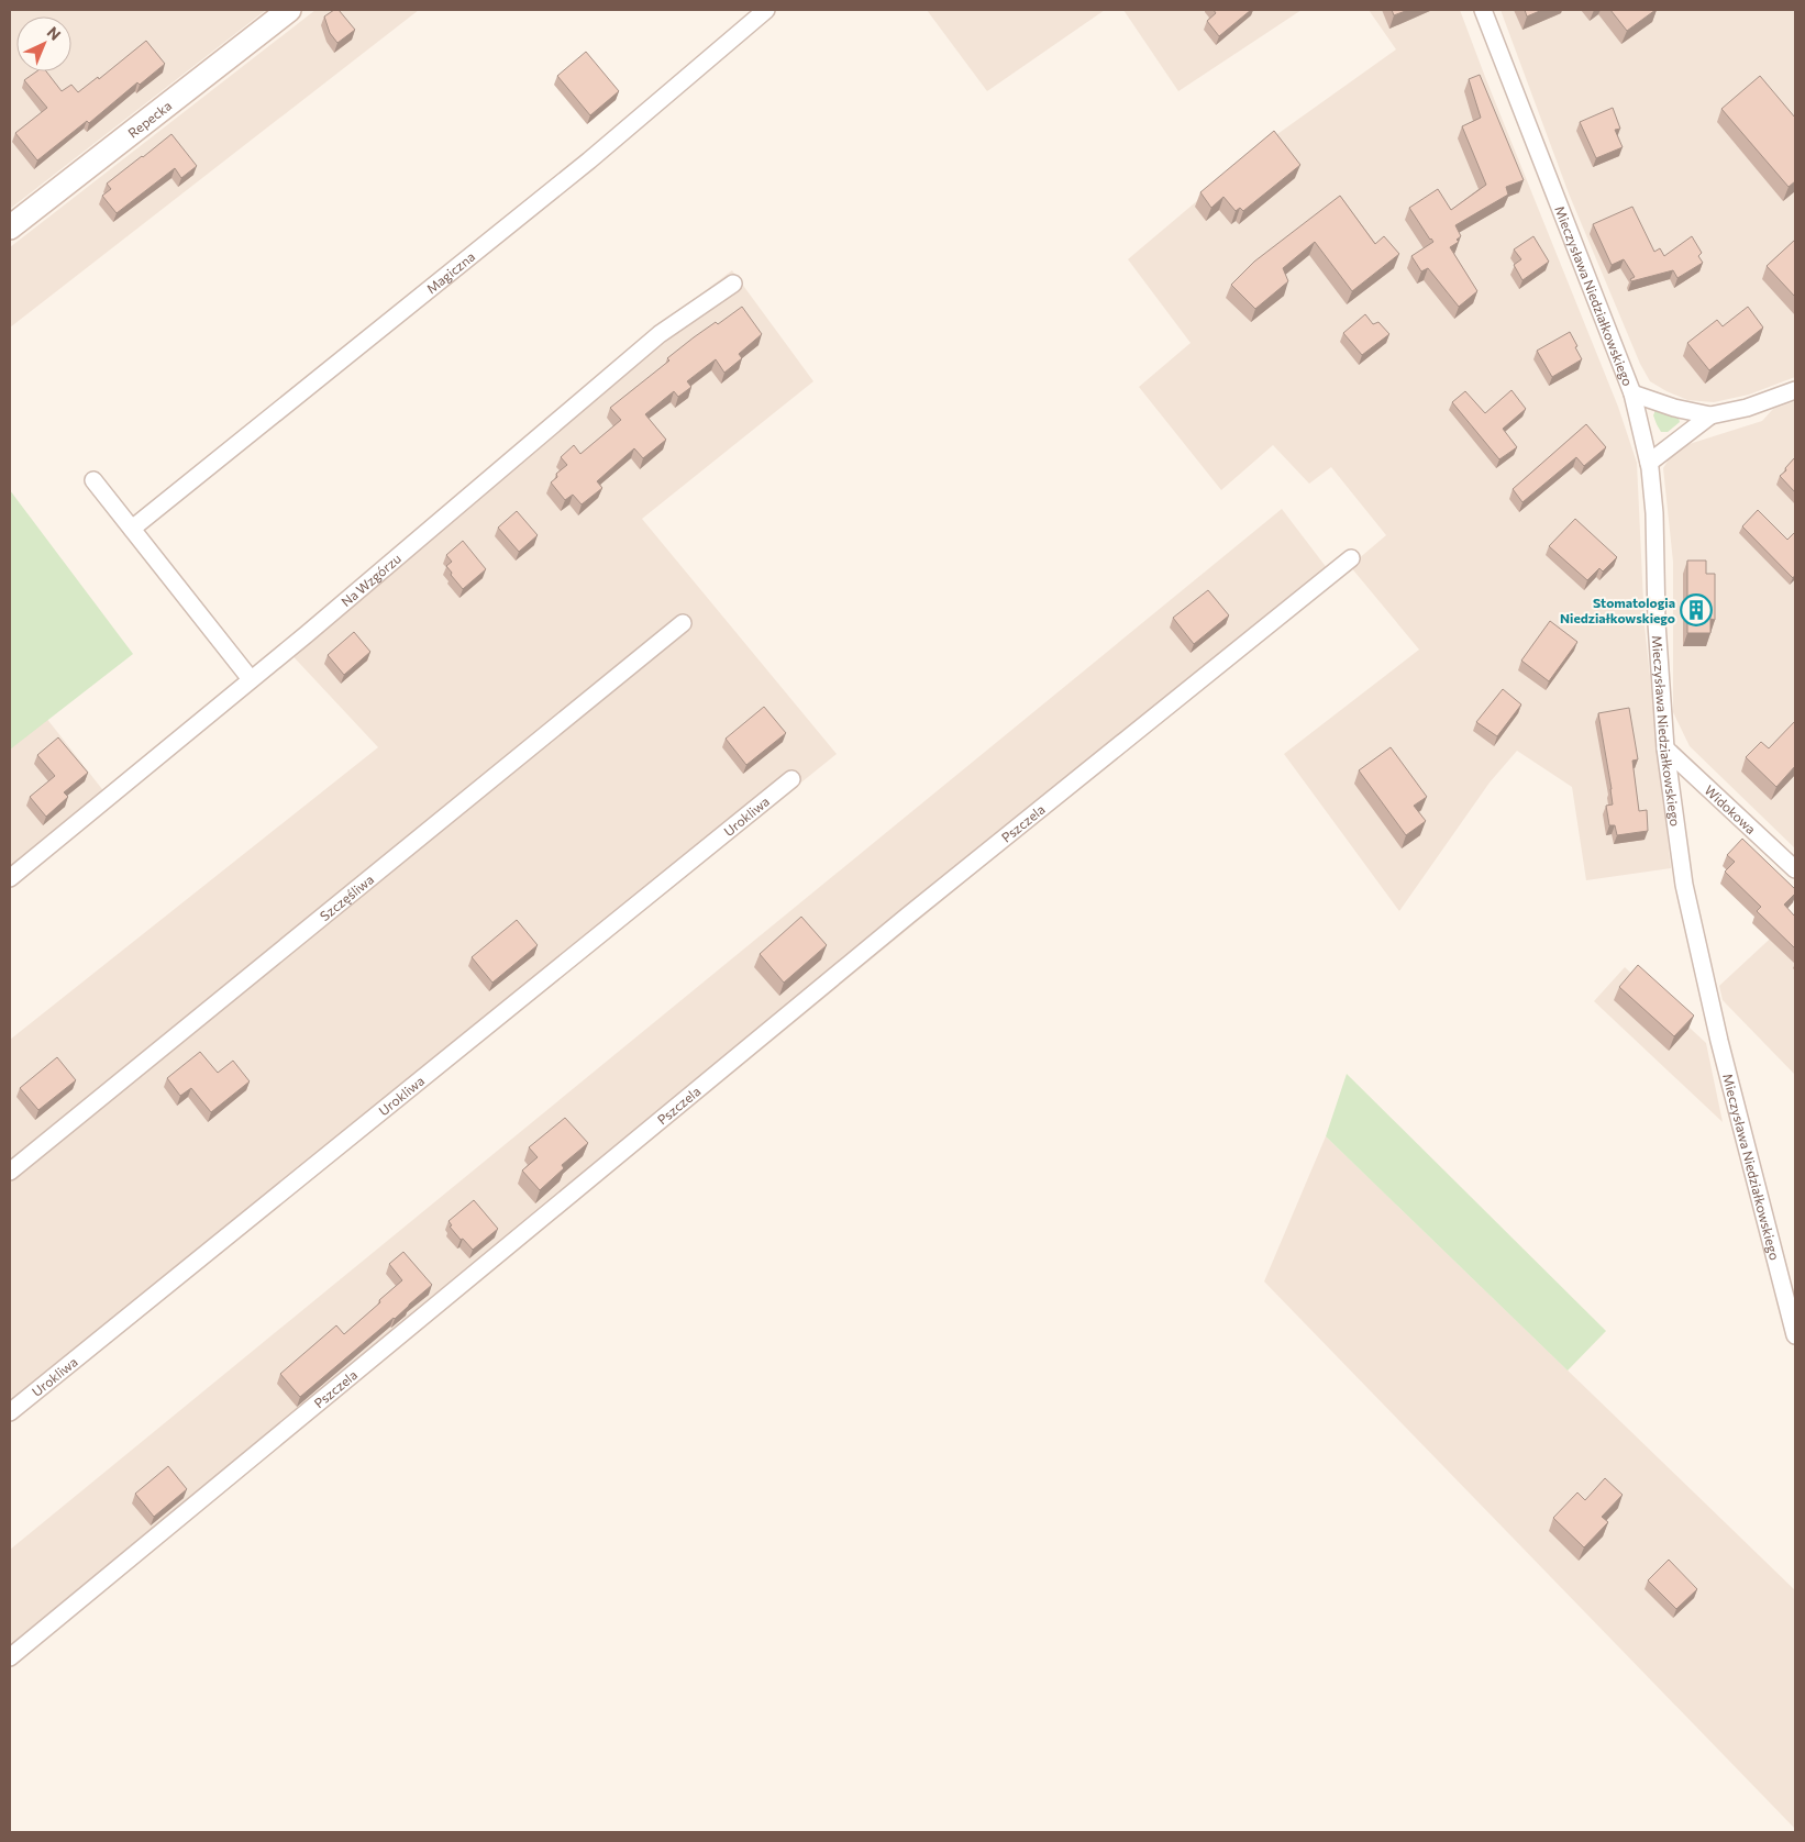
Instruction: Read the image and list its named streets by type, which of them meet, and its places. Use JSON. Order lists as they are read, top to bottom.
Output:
{
  "streets": {
    "street": [
      "Repecka",
      "Magiczna",
      "Mieczysława Niedziałkowskiego",
      "Na Wzgórzu",
      "Widokowa",
      "Urokliwa",
      "Pszczela",
      "Szczęśliwa"
    ]
  },
  "crossings": [
    ["Mieczysława Niedziałkowskiego", "Widokowa"]
  ],
  "places": {
    "building": ["Stomatologia Niedziałkowskiego"]
  },
  "north": "top right"
}
